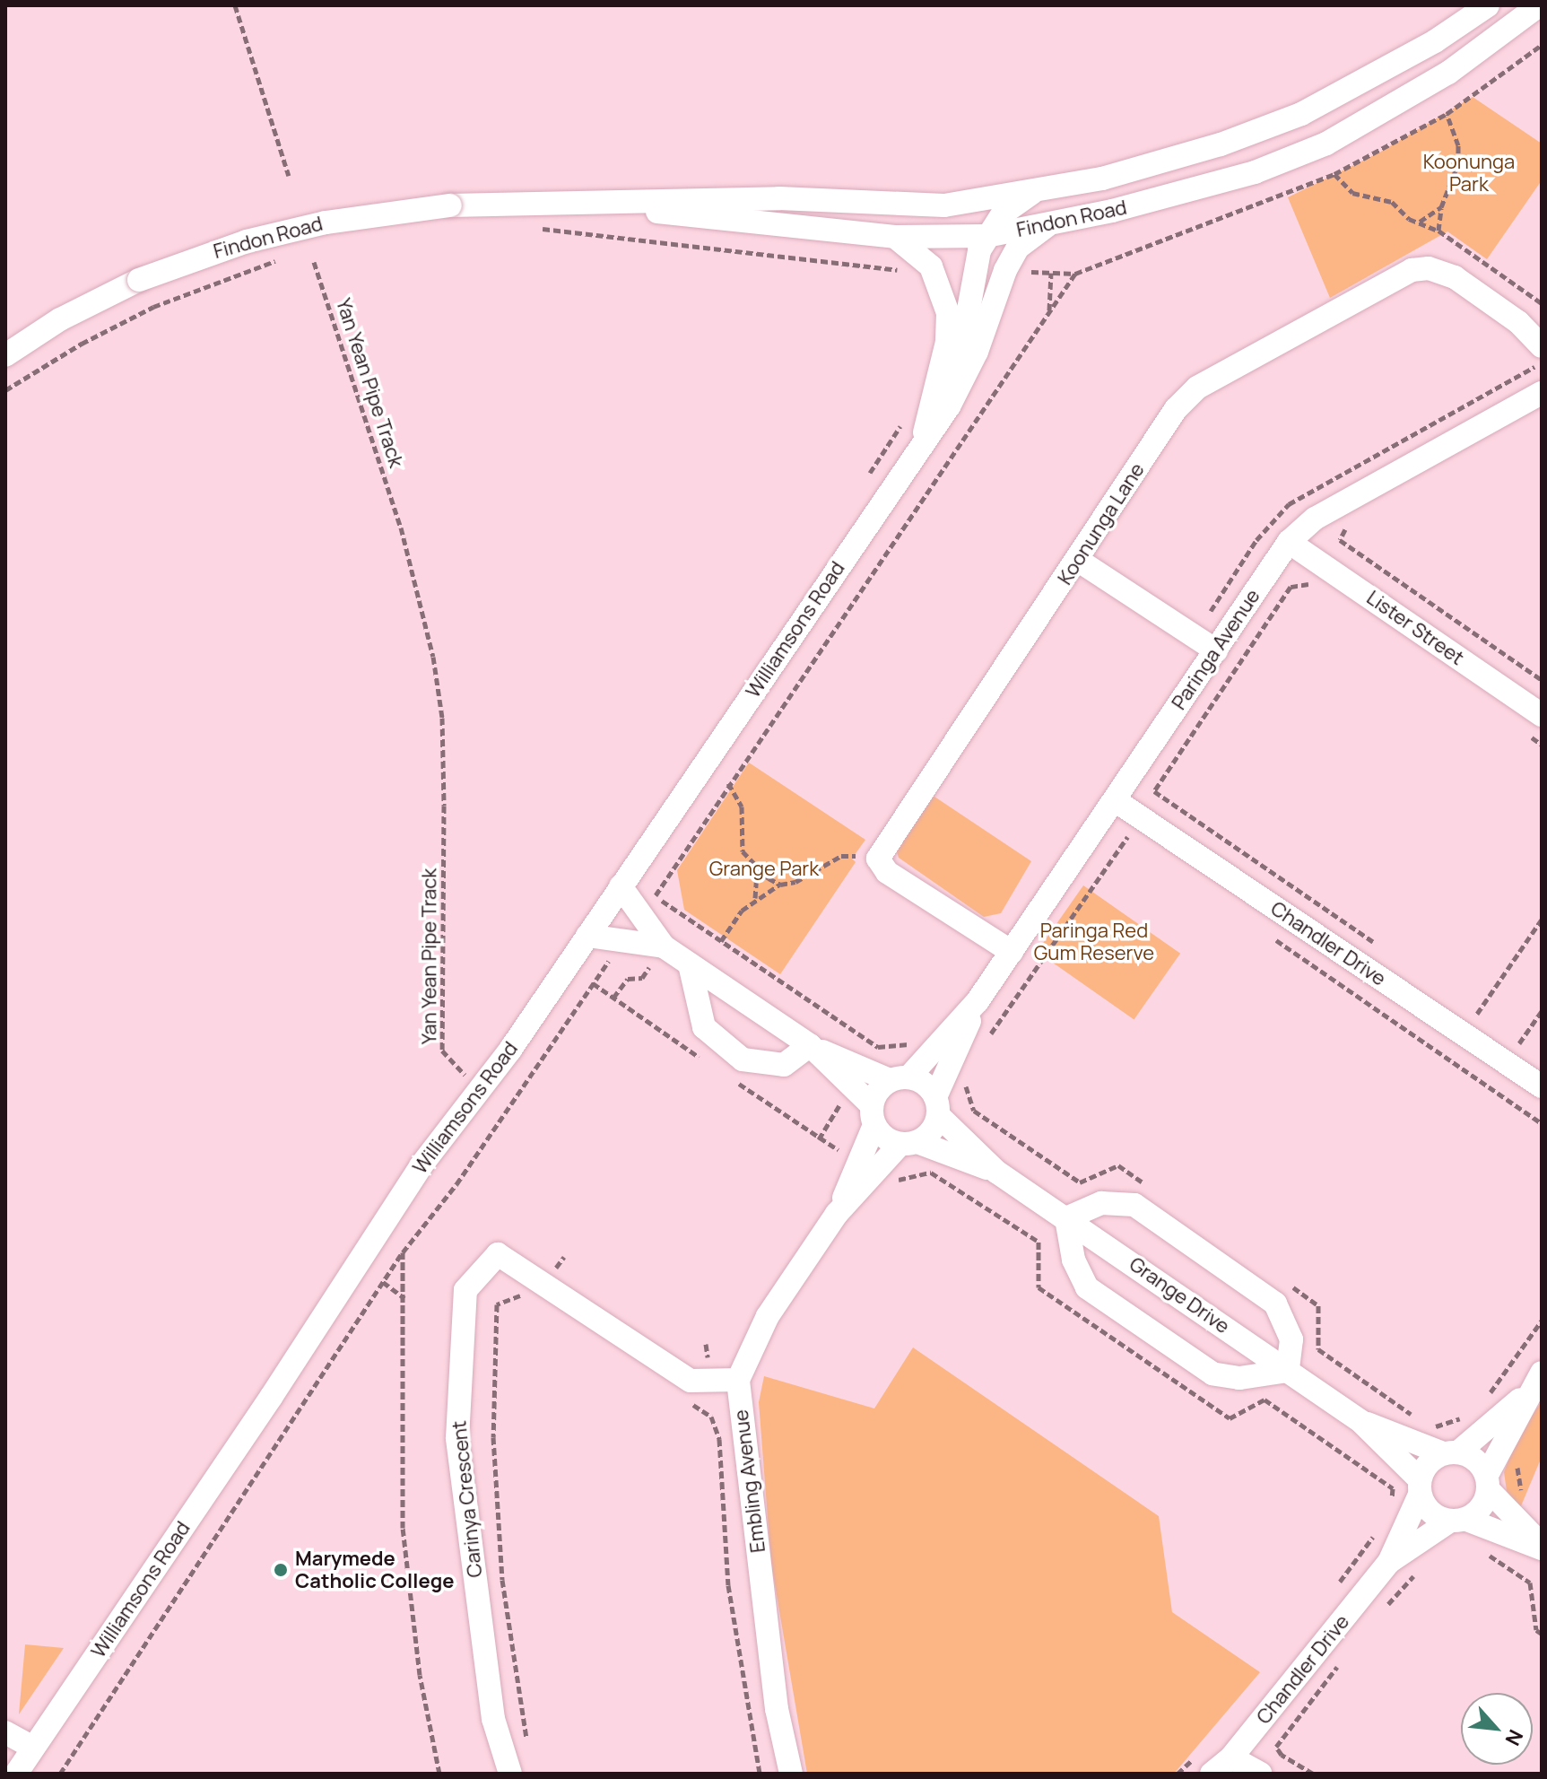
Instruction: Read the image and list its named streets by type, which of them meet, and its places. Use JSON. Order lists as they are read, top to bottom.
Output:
{
  "streets": {
    "street": [
      "Findon Road",
      "Koonunga Lane",
      "Lister Street",
      "Williamsons Road",
      "Paringa Avenue",
      "Chandler Drive",
      "Grange Drive",
      "Embling Avenue",
      "Carinya Crescent"
    ],
    "path": ["Yan Yean Pipe Track"]
  },
  "crossings": [
    ["Findon Road", "Williamsons Road"],
    ["Yan Yean Pipe Track", "Williamsons Road"],
    ["Lister Street", "Paringa Avenue"],
    ["Paringa Avenue", "Chandler Drive"],
    ["Paringa Avenue", "Grange Drive"],
    ["Chandler Drive", "Grange Drive"],
    ["Embling Avenue", "Carinya Crescent"]
  ],
  "parks": ["Koonunga Park", "Grange Park", "Paringa Red Gum Reserve"],
  "places": ["Marymede Catholic College"],
  "north": "bottom right"
}
